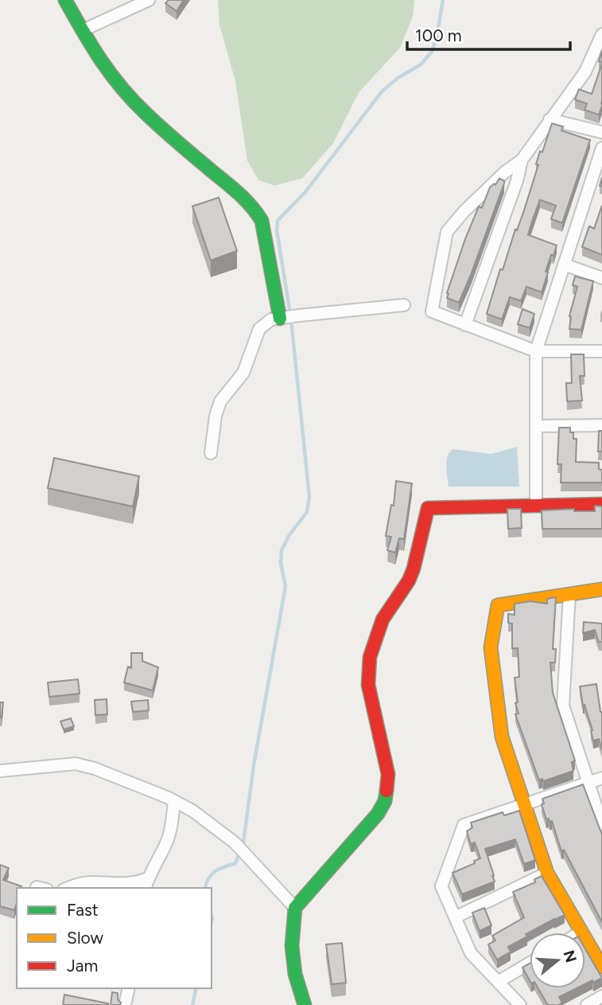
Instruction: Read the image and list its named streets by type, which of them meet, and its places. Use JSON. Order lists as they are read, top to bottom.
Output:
{
  "legend": ["Fast", "Slow", "Jam"],
  "scale_bar": "100 m",
  "north": "right"
}
